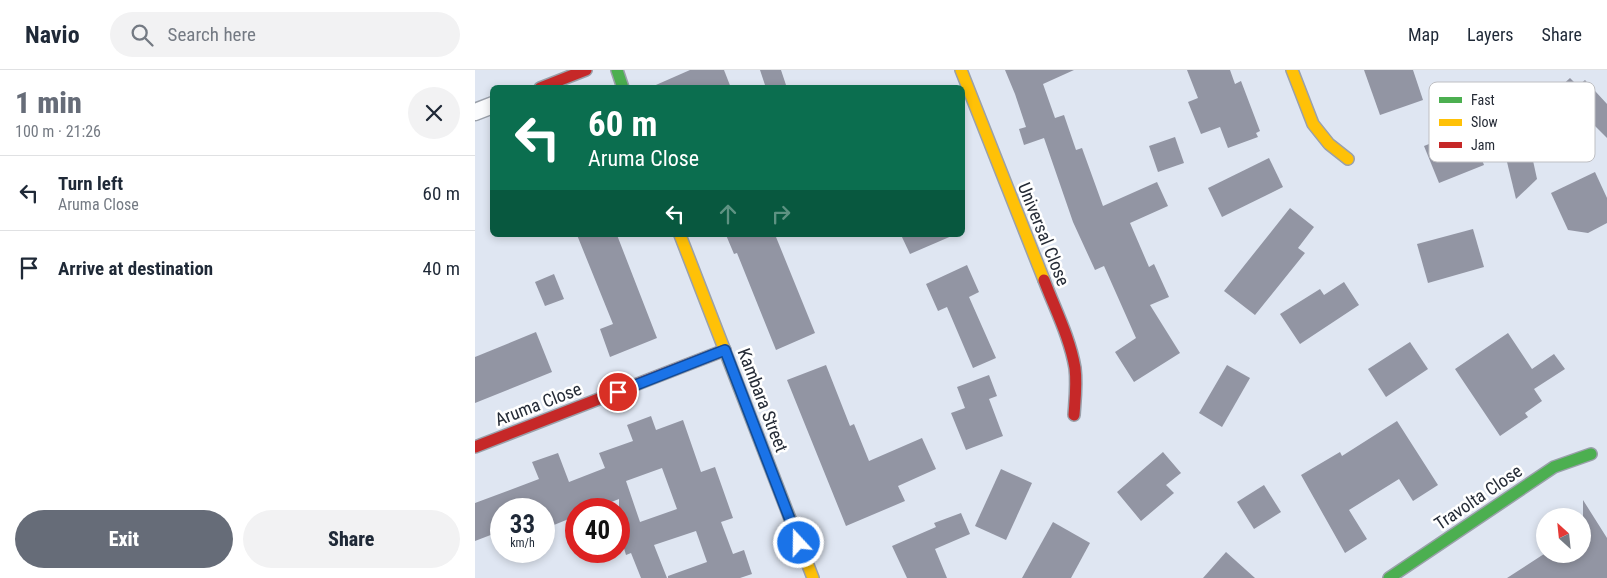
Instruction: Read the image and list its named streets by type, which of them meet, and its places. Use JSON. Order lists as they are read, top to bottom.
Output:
{
  "streets": {
    "street": [
      "Universal Close",
      "Kambara Street",
      "Aruma Close",
      "Travolta Close"
    ]
  },
  "crossings": [
    ["Kambara Street", "Aruma Close"]
  ],
  "legend": ["Fast", "Slow", "Jam"],
  "north": "top left",
  "page": {
    "header": "Navio",
    "search": "Search here",
    "nav": ["Map", "Layers", "Share"],
    "heading": ["1 min", "100 m · 21:26"],
    "turn": ["60 m", "Aruma Close"],
    "list": [
      {
        "name": "Turn left",
        "note": "Aruma Close",
        "value": "60 m"
      },
      {
        "name": "Arrive at destination",
        "value": "40 m"
      }
    ],
    "speed": "33 km/h",
    "limit": "40",
    "buttons": ["Exit", "Share"]
  }
}
